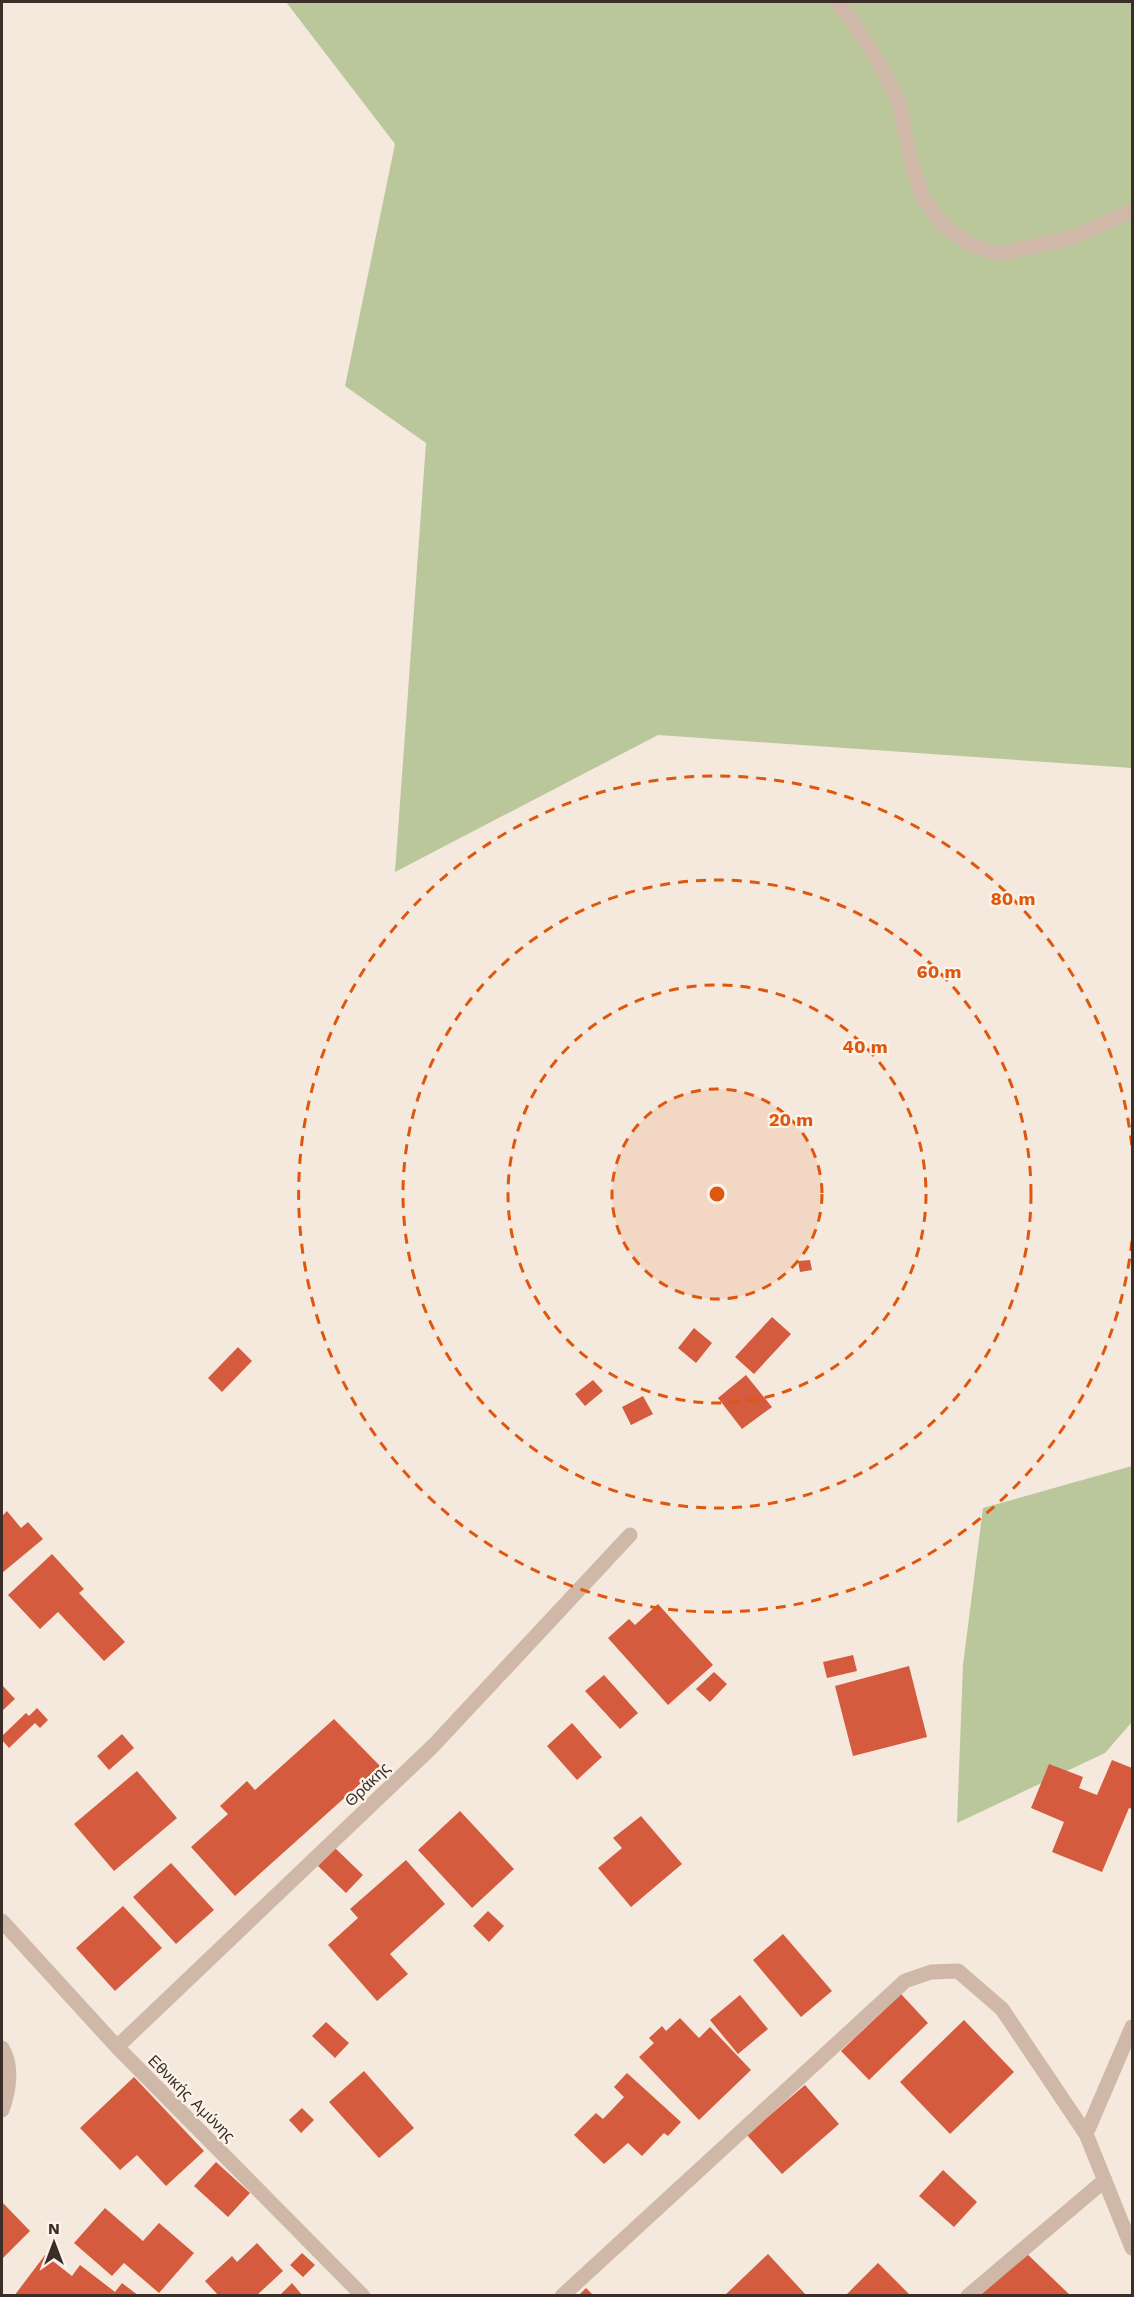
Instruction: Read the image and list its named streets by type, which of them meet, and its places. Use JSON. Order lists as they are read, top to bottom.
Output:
{
  "streets": {
    "street": ["Θράκης", "Εθνικής Αμύνης"]
  },
  "crossings": [
    ["Θράκης", "Εθνικής Αμύνης"]
  ],
  "north": "top",
  "rings": [
    "80 m",
    "60 m",
    "40 m",
    "20 m"
  ]
}
